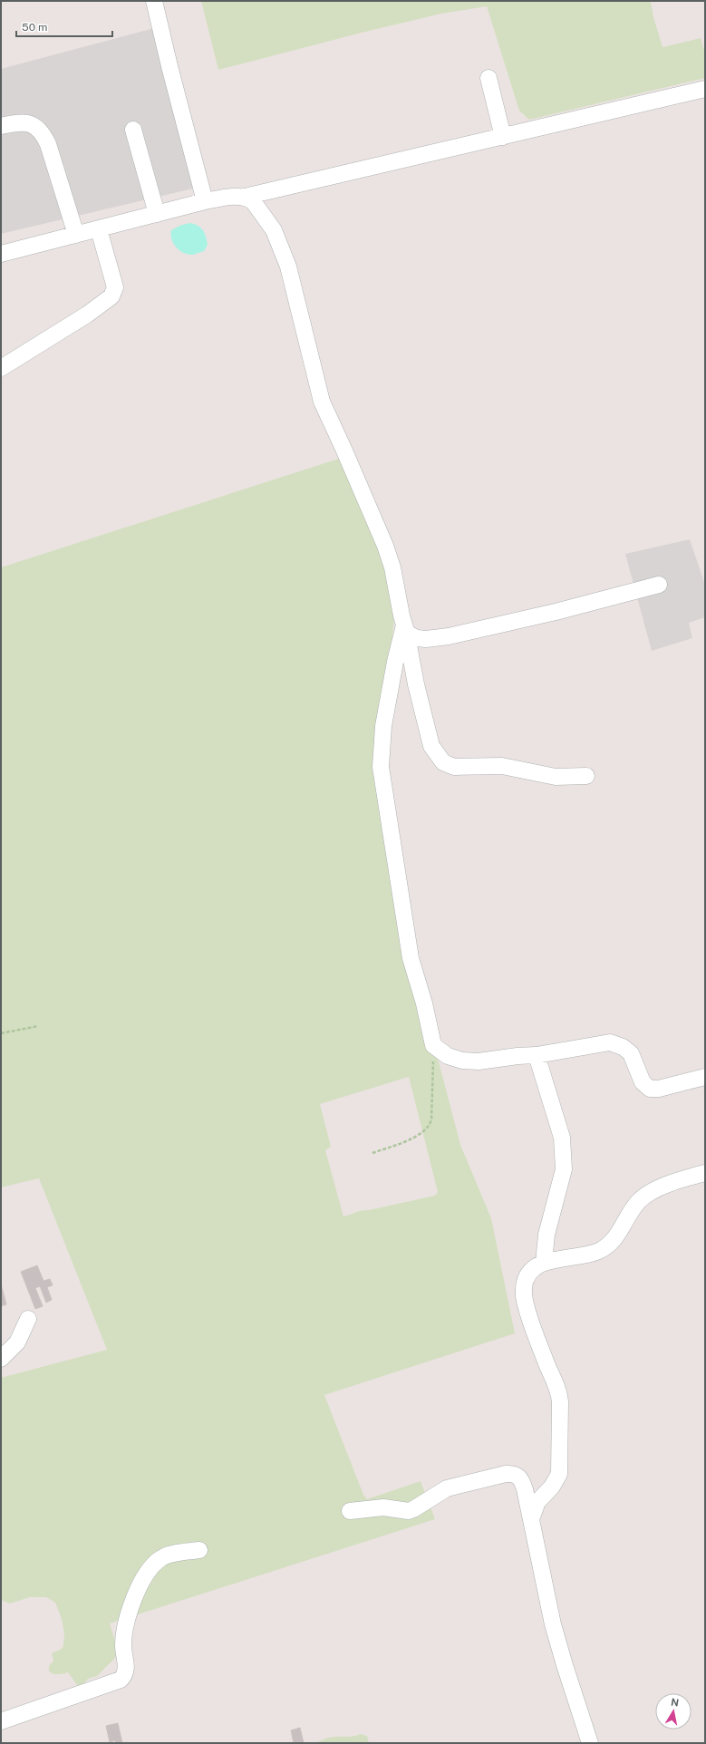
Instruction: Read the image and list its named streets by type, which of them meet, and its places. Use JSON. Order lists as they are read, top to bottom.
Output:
{
  "scale_bar": "50 m",
  "north": "top"
}
